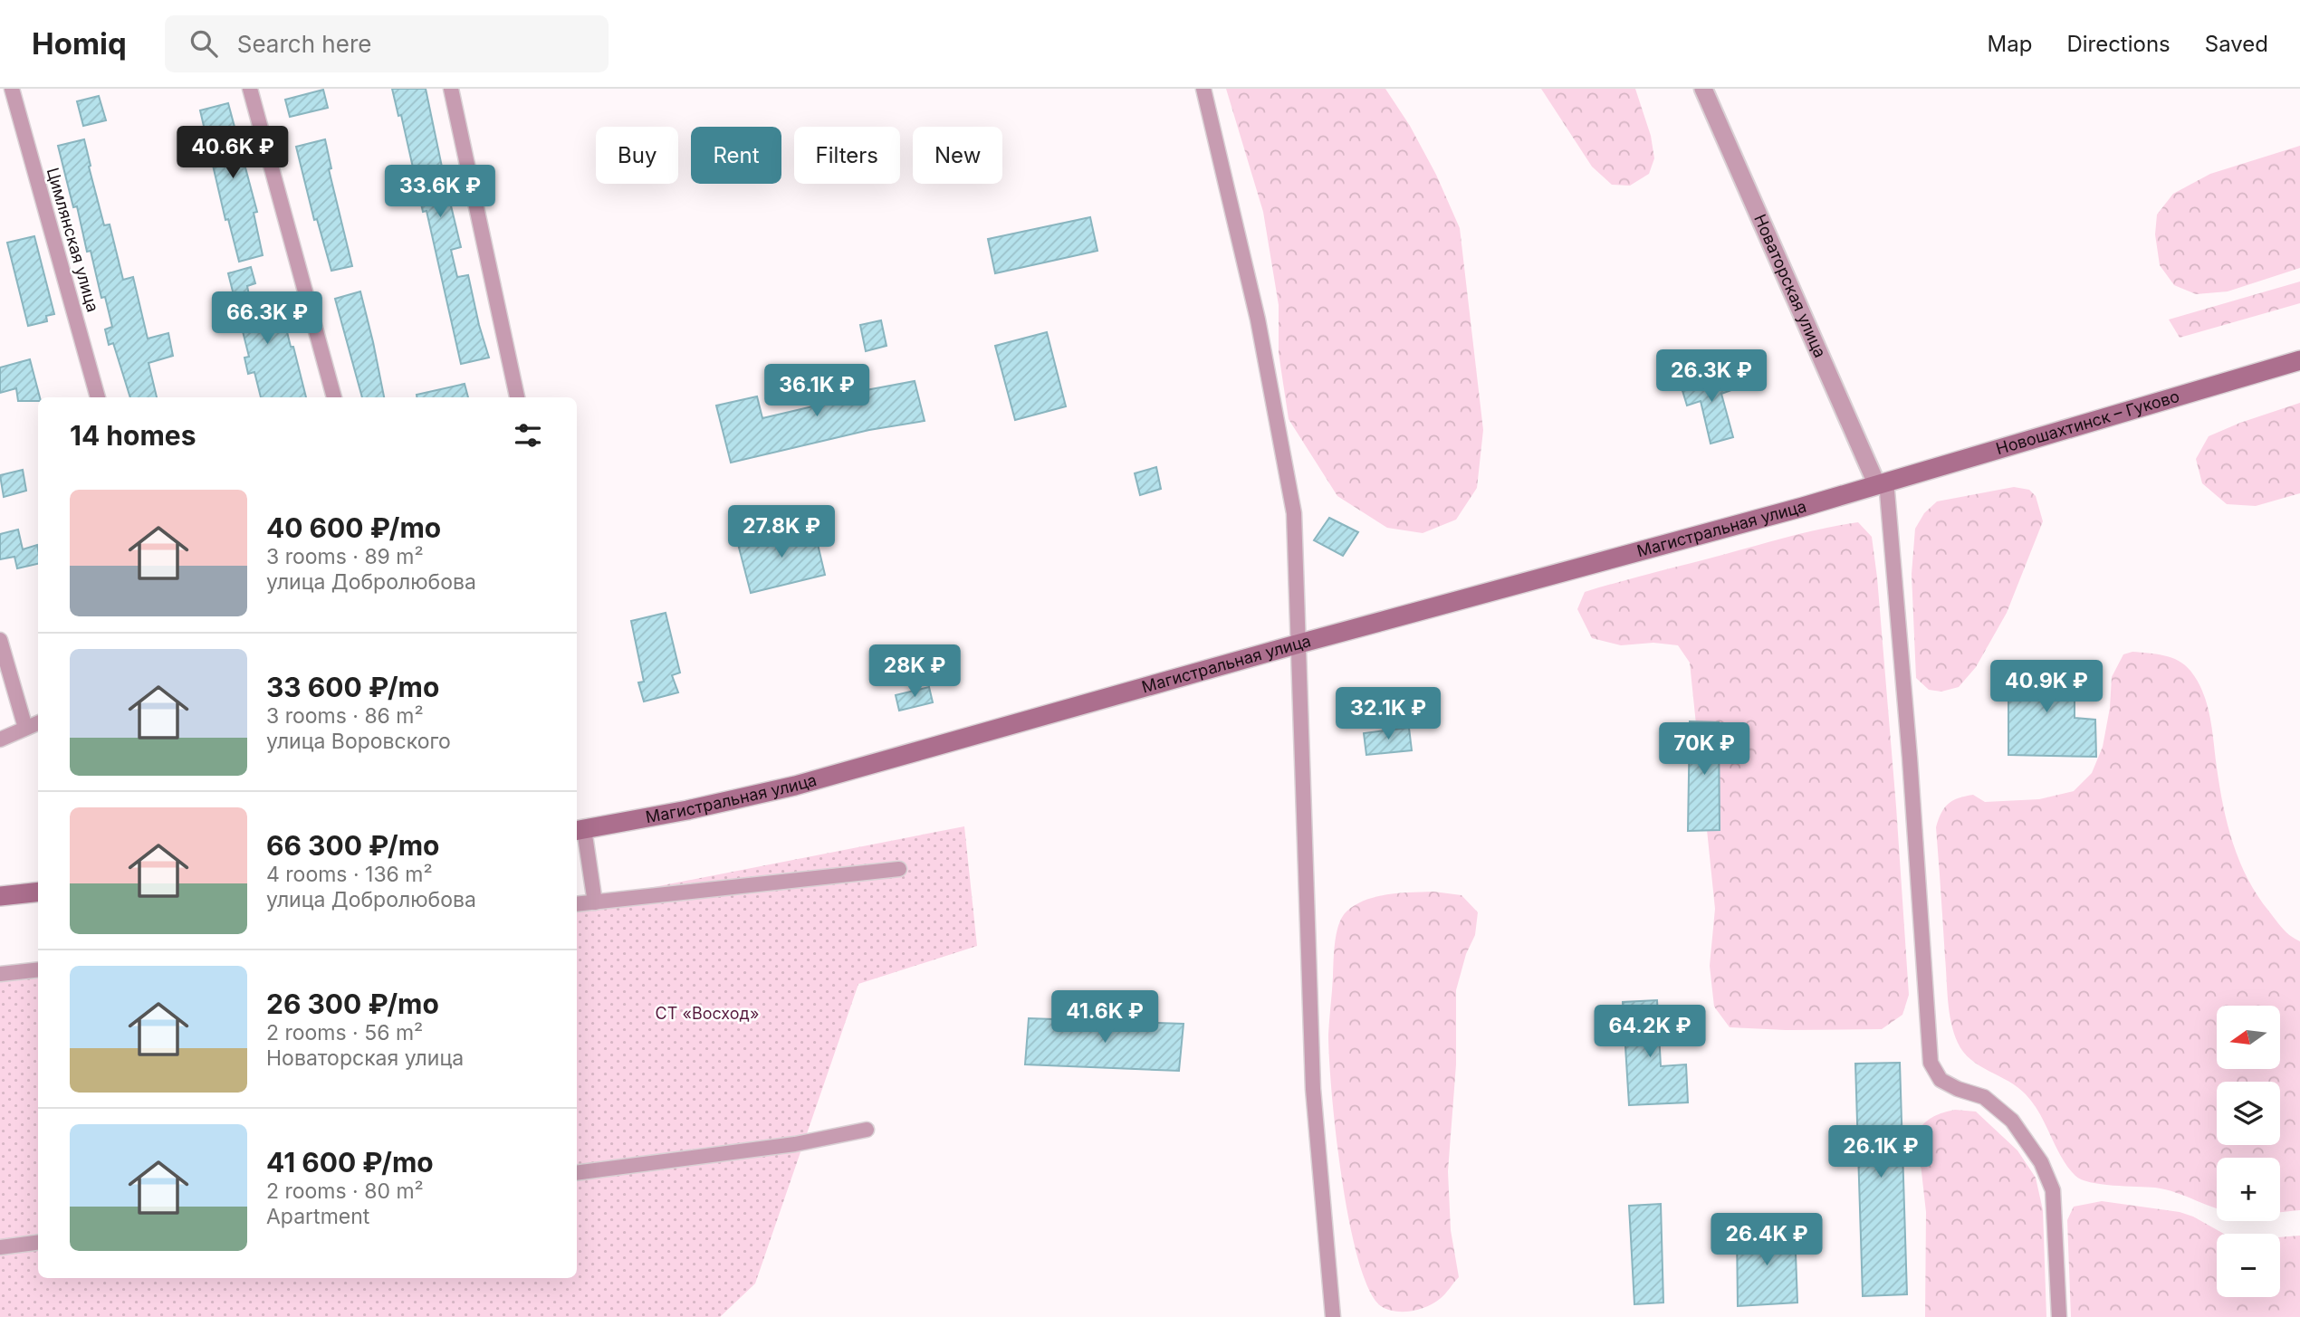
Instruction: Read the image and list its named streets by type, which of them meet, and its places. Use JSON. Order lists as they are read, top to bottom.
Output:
{
  "streets": {
    "main road": ["Новошахтинск – Гуково", "Магистральная улица"],
    "street": ["Цимлянская улица", "Новаторская улица"]
  },
  "crossings": [
    ["Новаторская улица", "Новошахтинск – Гуково"],
    ["Новаторская улица", "Магистральная улица"],
    ["Новошахтинск – Гуково", "Магистральная улица"]
  ],
  "parks": ["СТ «Восход»"],
  "north": "left",
  "page": {
    "header": "Homiq",
    "search": "Search here",
    "nav": ["Map", "Directions", "Saved"],
    "price": [
      "40.6K ₽",
      "33.6K ₽",
      "66.3K ₽",
      "26.3K ₽",
      "36.1K ₽",
      "27.8K ₽",
      "28K ₽",
      "40.9K ₽",
      "32.1K ₽",
      "70K ₽",
      "41.6K ₽",
      "64.2K ₽",
      "26.1K ₽",
      "26.4K ₽"
    ],
    "chip": [
      "Buy",
      "Rent",
      "Filters",
      "New"
    ],
    "heading": "14 homes",
    "list": [
      {
        "name": "40 600 ₽/mo",
        "note": "3 rooms · 89 m² · улица Добролюбова"
      },
      {
        "name": "33 600 ₽/mo",
        "note": "3 rooms · 86 m² · улица Воровского"
      },
      {
        "name": "66 300 ₽/mo",
        "note": "4 rooms · 136 m² · улица Добролюбова"
      },
      {
        "name": "26 300 ₽/mo",
        "note": "2 rooms · 56 m² · Новаторская улица"
      },
      {
        "name": "41 600 ₽/mo",
        "note": "2 rooms · 80 m² · Apartment"
      }
    ],
    "map_buttons": ["+", "−"]
  }
}
